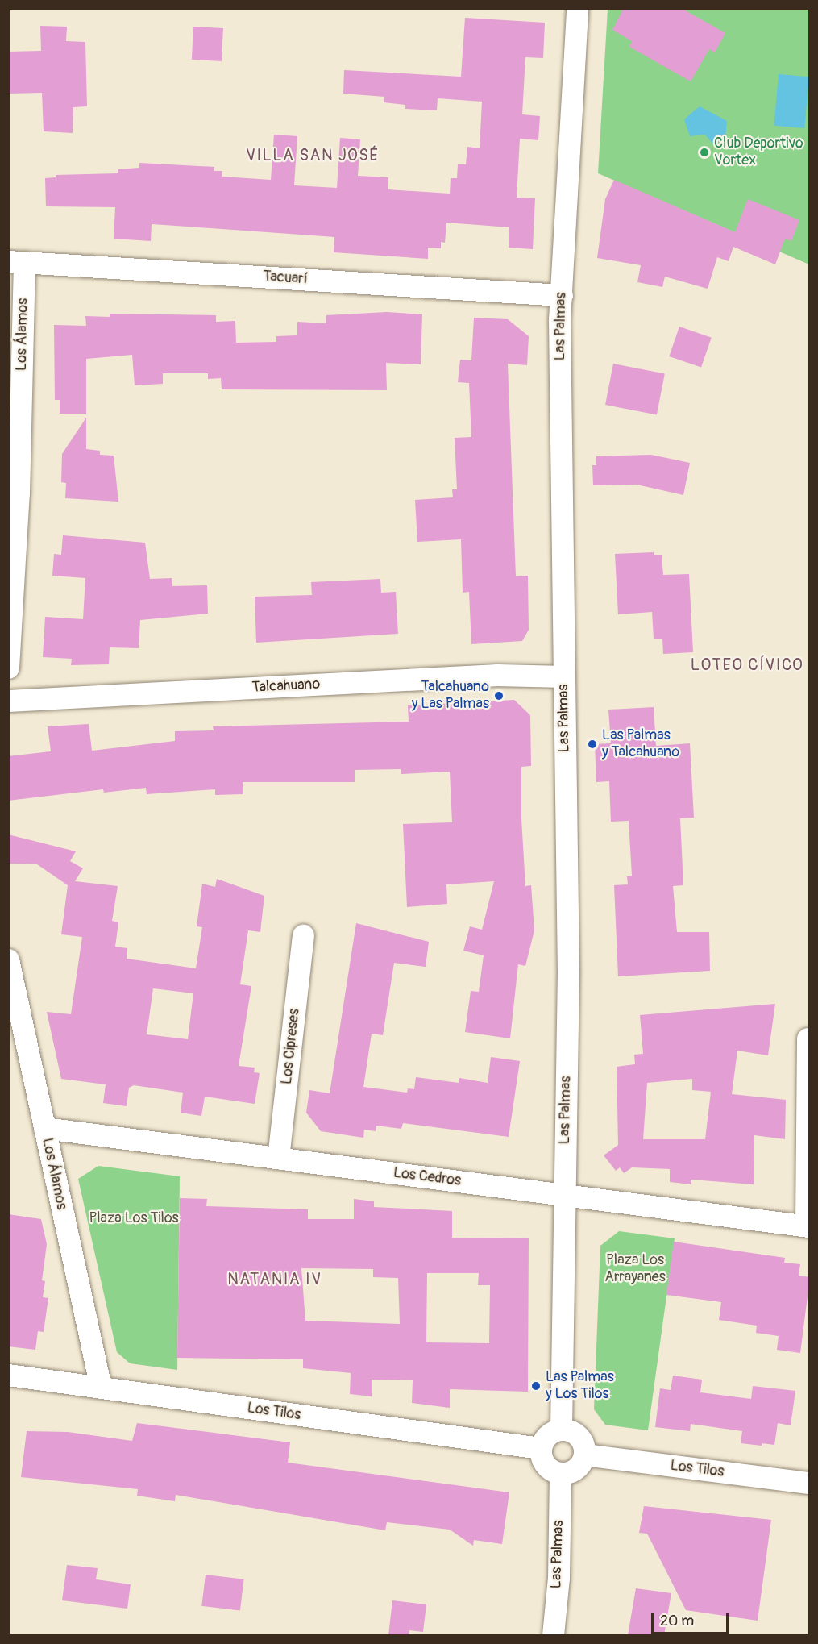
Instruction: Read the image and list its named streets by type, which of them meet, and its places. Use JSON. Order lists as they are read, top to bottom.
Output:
{
  "streets": {
    "street": [
      "Tacuarí",
      "Las Palmas",
      "Los Álamos",
      "Talcahuano",
      "Los Cipreses",
      "Los Cedros",
      "Los Tilos"
    ]
  },
  "crossings": [
    ["Tacuarí", "Las Palmas"],
    ["Tacuarí", "Los Álamos"],
    ["Las Palmas", "Talcahuano"],
    ["Las Palmas", "Los Cedros"],
    ["Las Palmas", "Los Tilos"],
    ["Los Álamos", "Los Cedros"],
    ["Los Álamos", "Los Tilos"],
    ["Los Cipreses", "Los Cedros"]
  ],
  "districts": ["VILLA SAN JOSÉ", "LOTEO CÍVICO", "NATANIA IV"],
  "parks": ["Plaza Los Tilos", "Plaza Los Arrayanes"],
  "places": [
    "Club Deportivo Vortex",
    "Talcahuano y Las Palmas",
    "Las Palmas y Talcahuano",
    "Las Palmas y Los Tilos"
  ],
  "scale_bar": "20 m"
}
